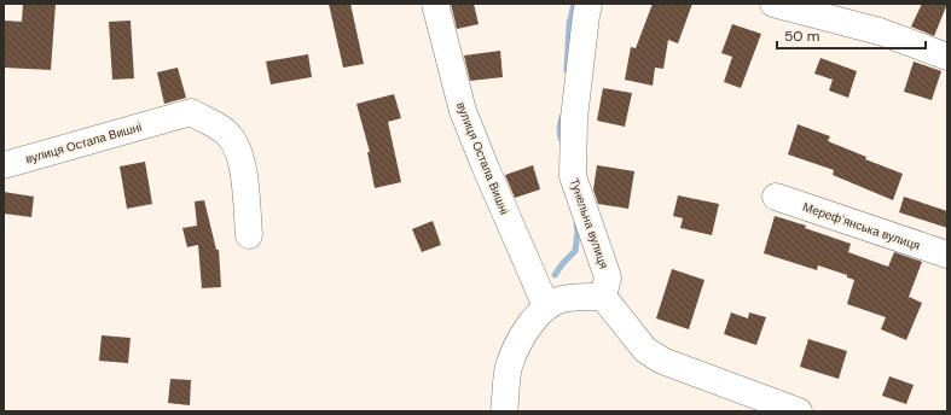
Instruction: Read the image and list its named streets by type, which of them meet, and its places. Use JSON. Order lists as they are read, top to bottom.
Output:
{
  "streets": {
    "street": ["вулиця Остапа Вишні", "Тунельна вулиця", "Мерефʼянська вулиця"]
  },
  "scale_bar": "50 m"
}
